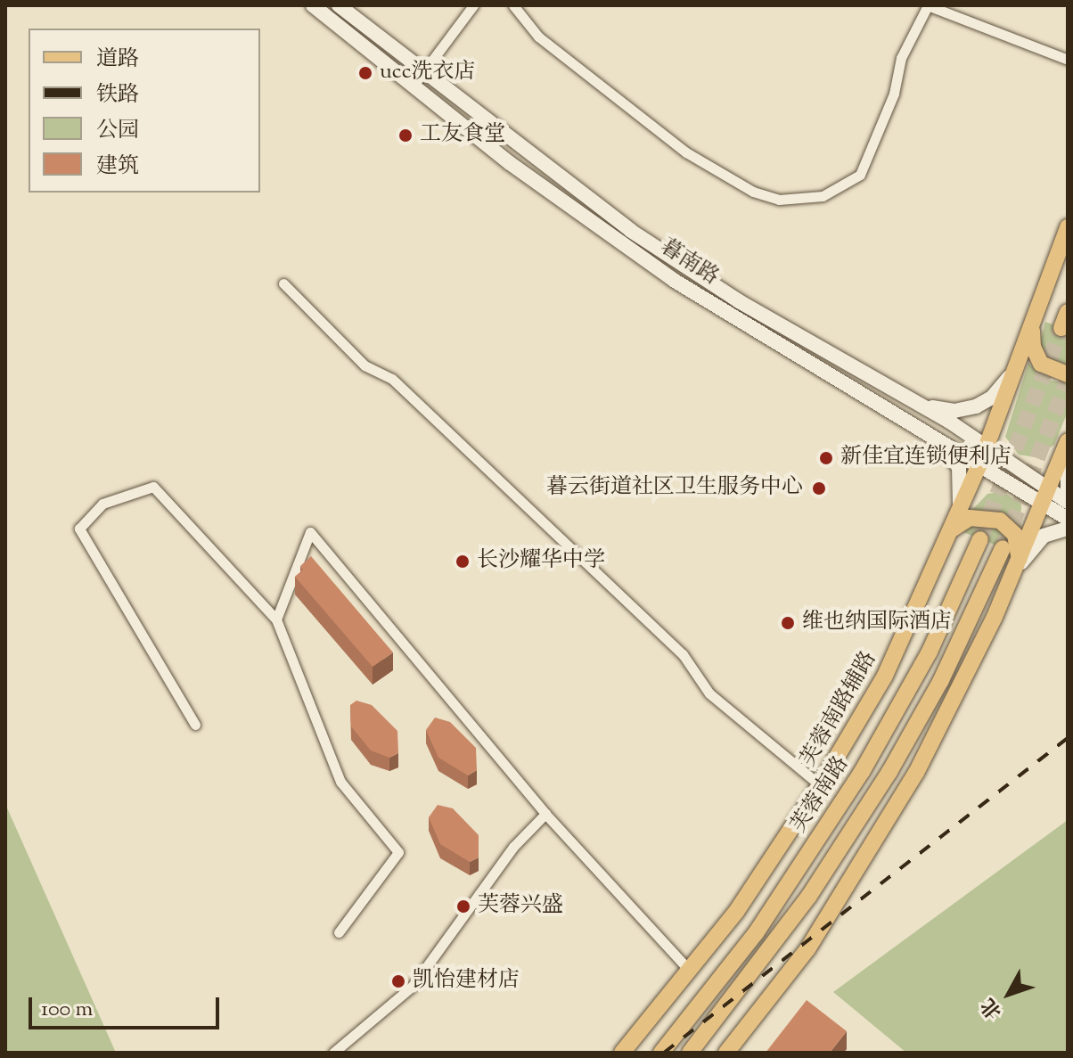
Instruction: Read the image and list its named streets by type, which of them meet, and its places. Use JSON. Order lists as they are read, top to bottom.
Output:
{
  "streets": {
    "main road": ["暮南路", "芙蓉南路辅路", "芙蓉南路"]
  },
  "crossings": [
    ["暮南路", "芙蓉南路辅路"]
  ],
  "places": [
    "ucc洗衣店",
    "工友食堂",
    "新佳宜连锁便利店",
    "暮云街道社区卫生服务中心",
    "长沙耀华中学",
    "维也纳国际酒店",
    "芙蓉兴盛",
    "凯怡建材店"
  ],
  "legend": [
    "道路",
    "铁路",
    "公园",
    "建筑"
  ],
  "scale_bar": "100 m",
  "north": "bottom left"
}
